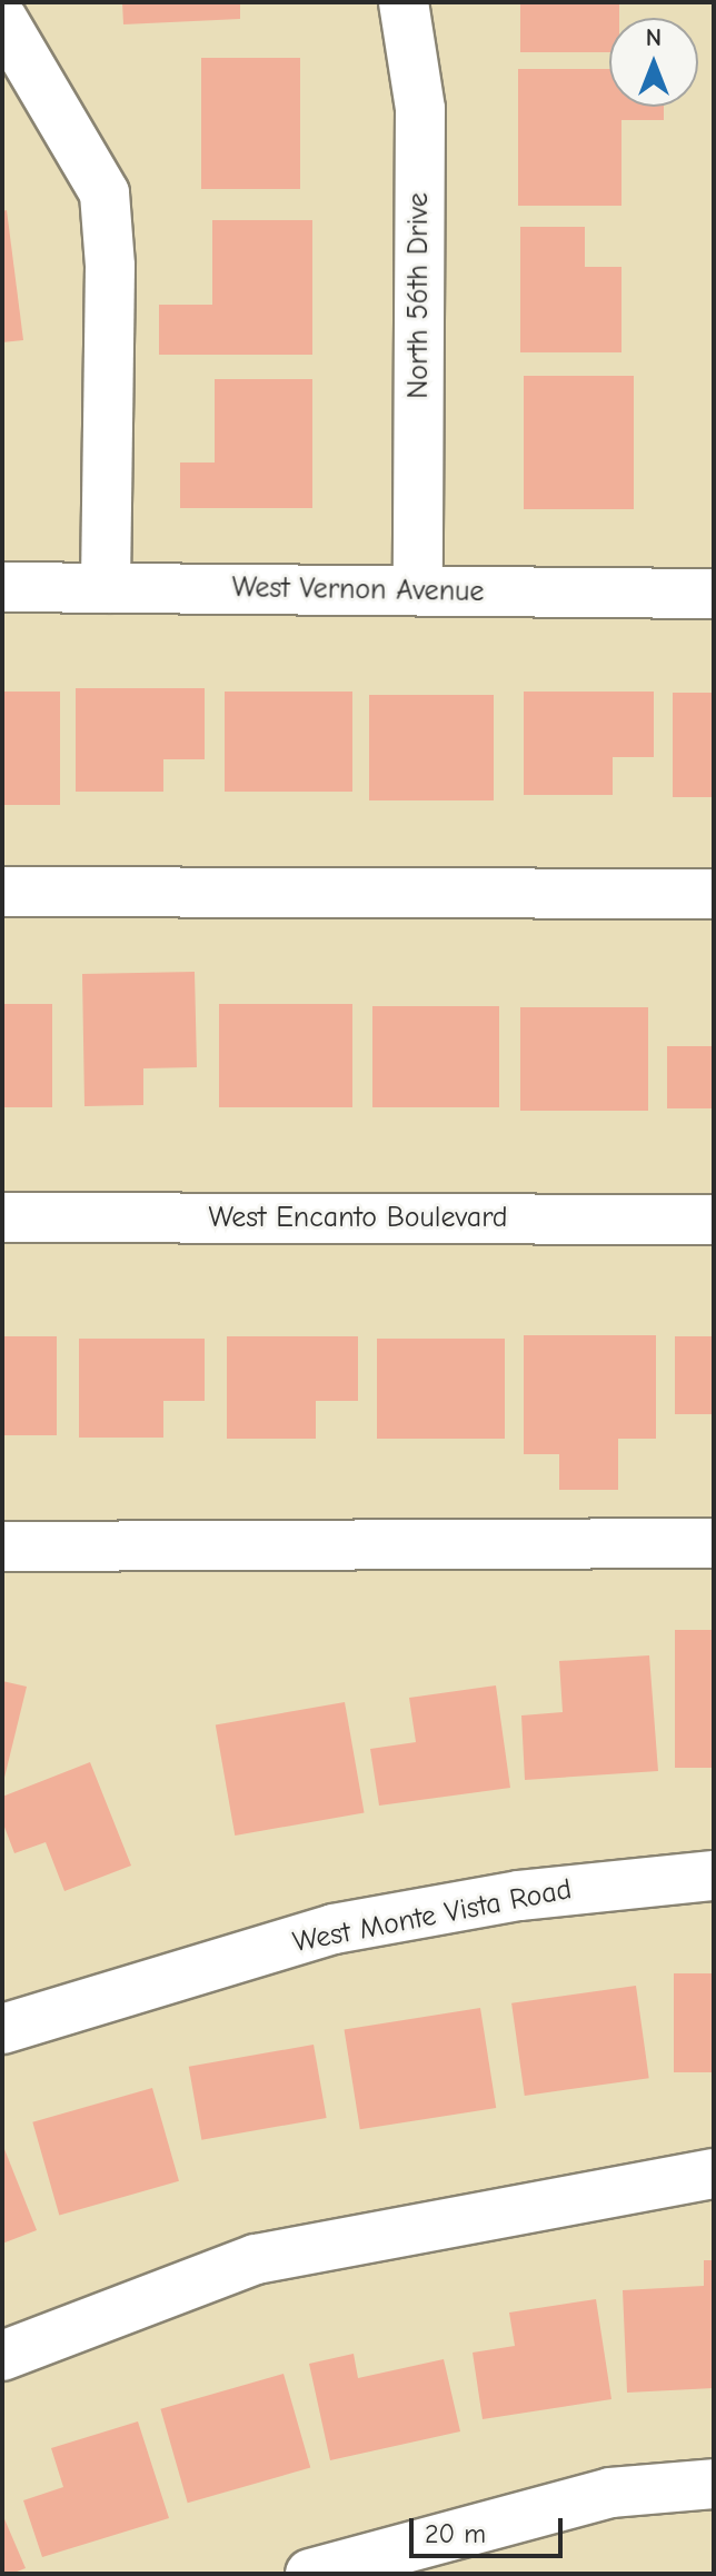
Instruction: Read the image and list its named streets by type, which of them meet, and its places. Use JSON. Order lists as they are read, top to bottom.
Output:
{
  "streets": {
    "street": [
      "North 56th Drive",
      "West Vernon Avenue",
      "West Encanto Boulevard",
      "West Monte Vista Road"
    ]
  },
  "crossings": [
    ["North 56th Drive", "West Vernon Avenue"]
  ],
  "scale_bar": "20 m",
  "north": "top"
}
